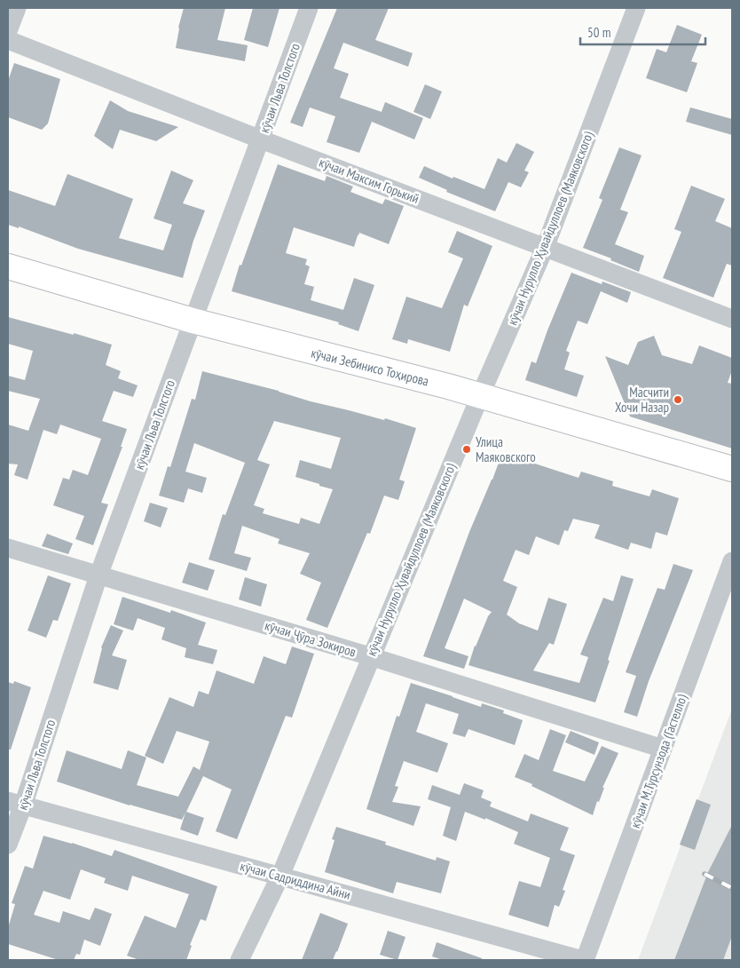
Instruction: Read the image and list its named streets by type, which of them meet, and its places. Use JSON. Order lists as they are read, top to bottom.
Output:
{
  "streets": {
    "main road": ["кӯчаи Зебинисо Тоҳирова"],
    "street": [
      "кӯчаи Льва Толстого",
      "кӯчаи Максим Горький",
      "кӯчаи Нурулло Ҳувайдуллоев (Маяковского)",
      "кӯчаи Ҷӯра Зокиров",
      "кӯчаи М.Турсунзода (Гастелло)",
      "кӯчаи Садриддина Айни"
    ]
  },
  "crossings": [
    ["кӯчаи Льва Толстого", "кӯчаи Максим Горький"],
    ["кӯчаи Льва Толстого", "кӯчаи Зебинисо Тоҳирова"],
    ["кӯчаи Льва Толстого", "кӯчаи Ҷӯра Зокиров"],
    ["кӯчаи Льва Толстого", "кӯчаи Садриддина Айни"],
    ["кӯчаи Максим Горький", "кӯчаи Нурулло Ҳувайдуллоев (Маяковского)"],
    ["кӯчаи Нурулло Ҳувайдуллоев (Маяковского)", "кӯчаи Зебинисо Тоҳирова"],
    ["кӯчаи Нурулло Ҳувайдуллоев (Маяковского)", "кӯчаи Ҷӯра Зокиров"],
    ["кӯчаи Нурулло Ҳувайдуллоев (Маяковского)", "кӯчаи Садриддина Айни"],
    ["кӯчаи Ҷӯра Зокиров", "кӯчаи М.Турсунзода (Гастелло)"],
    ["кӯчаи М.Турсунзода (Гастелло)", "кӯчаи Садриддина Айни"]
  ],
  "places": ["Масчити Хочи Назар", "Улица Маяковского"],
  "scale_bar": "50 m"
}
